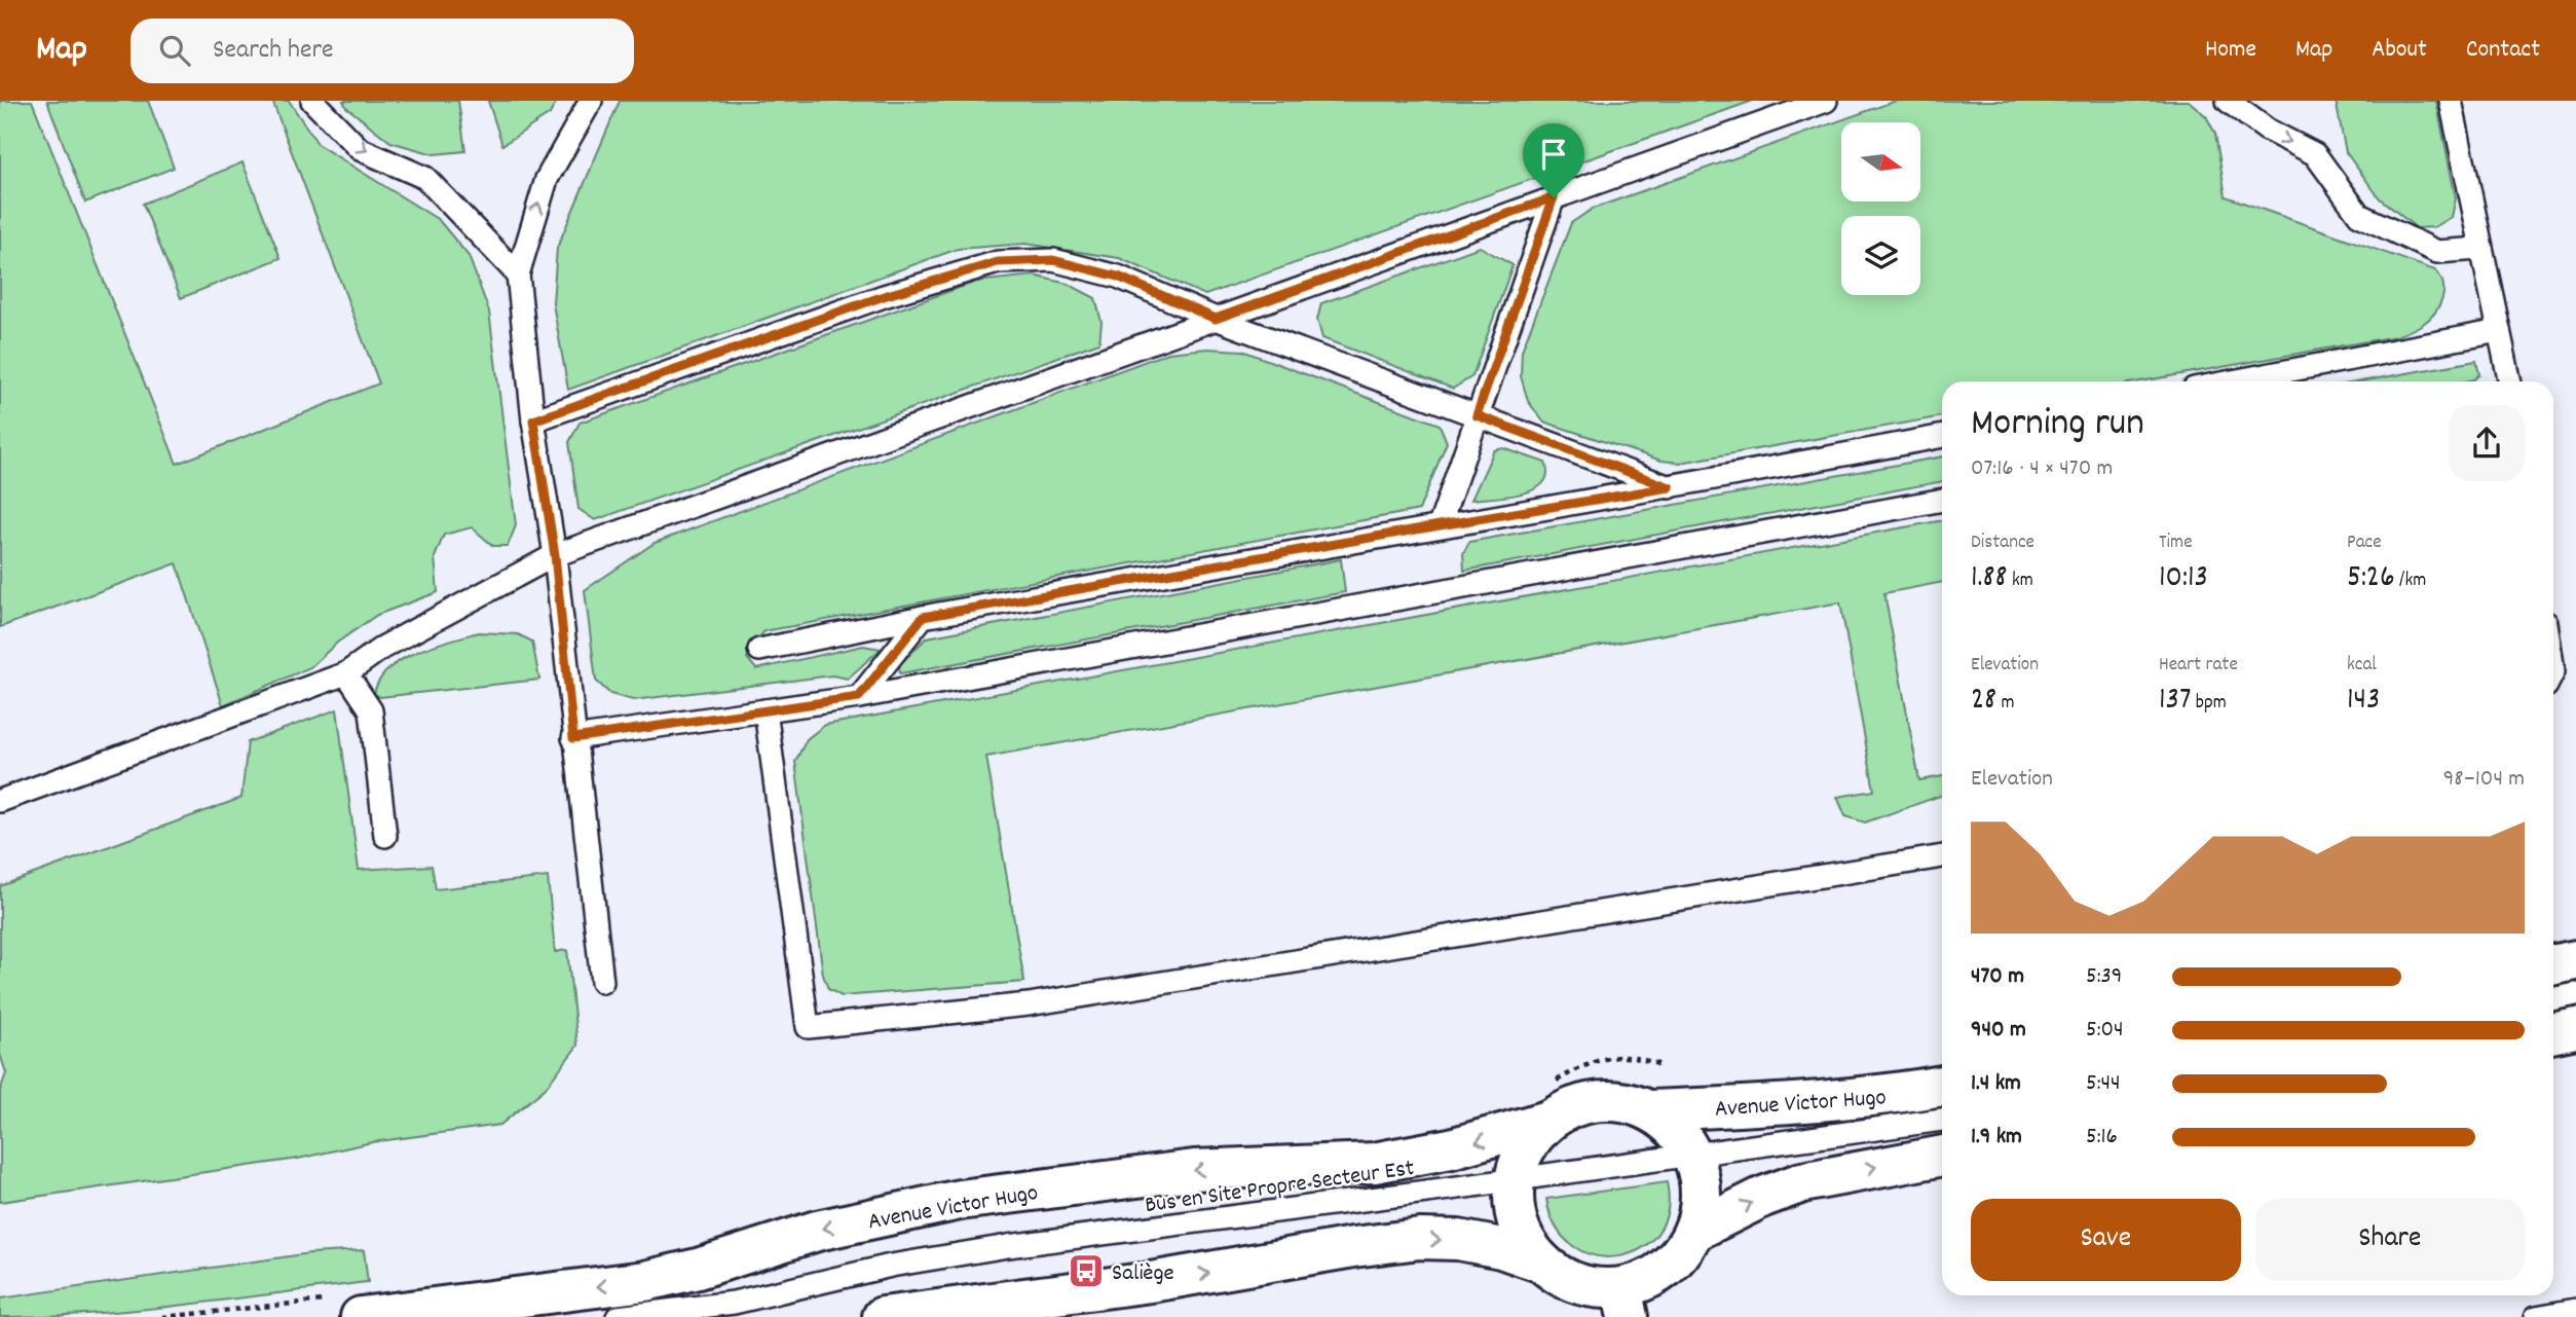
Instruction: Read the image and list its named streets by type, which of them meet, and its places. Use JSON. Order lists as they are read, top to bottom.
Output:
{
  "streets": {
    "street": ["Avenue Victor Hugo"],
    "lane": ["Bus en Site Propre Secteur Est"]
  },
  "places": {
    "bus stop": ["Saliège"]
  },
  "north": "right",
  "page": {
    "header": "Map",
    "search": "Search here",
    "nav": [
      "Home",
      "Map",
      "About",
      "Contact"
    ],
    "heading": ["Morning run", "07:16 · 4 × 470 m"],
    "stats": [
      ["Distance", "1.88 km"],
      ["Time", "10:13"],
      ["Pace", "5:26 /km"],
      ["Elevation", "28 m"],
      ["Heart rate", "137 bpm"],
      ["kcal", "143"]
    ],
    "chart": ["Elevation", "98–104 m"],
    "list": [
      {
        "name": "470 m",
        "note": "5:39"
      },
      {
        "name": "940 m",
        "note": "5:04"
      },
      {
        "name": "1.4 km",
        "note": "5:44"
      },
      {
        "name": "1.9 km",
        "note": "5:16"
      }
    ],
    "buttons": ["Save", "Share"]
  }
}
